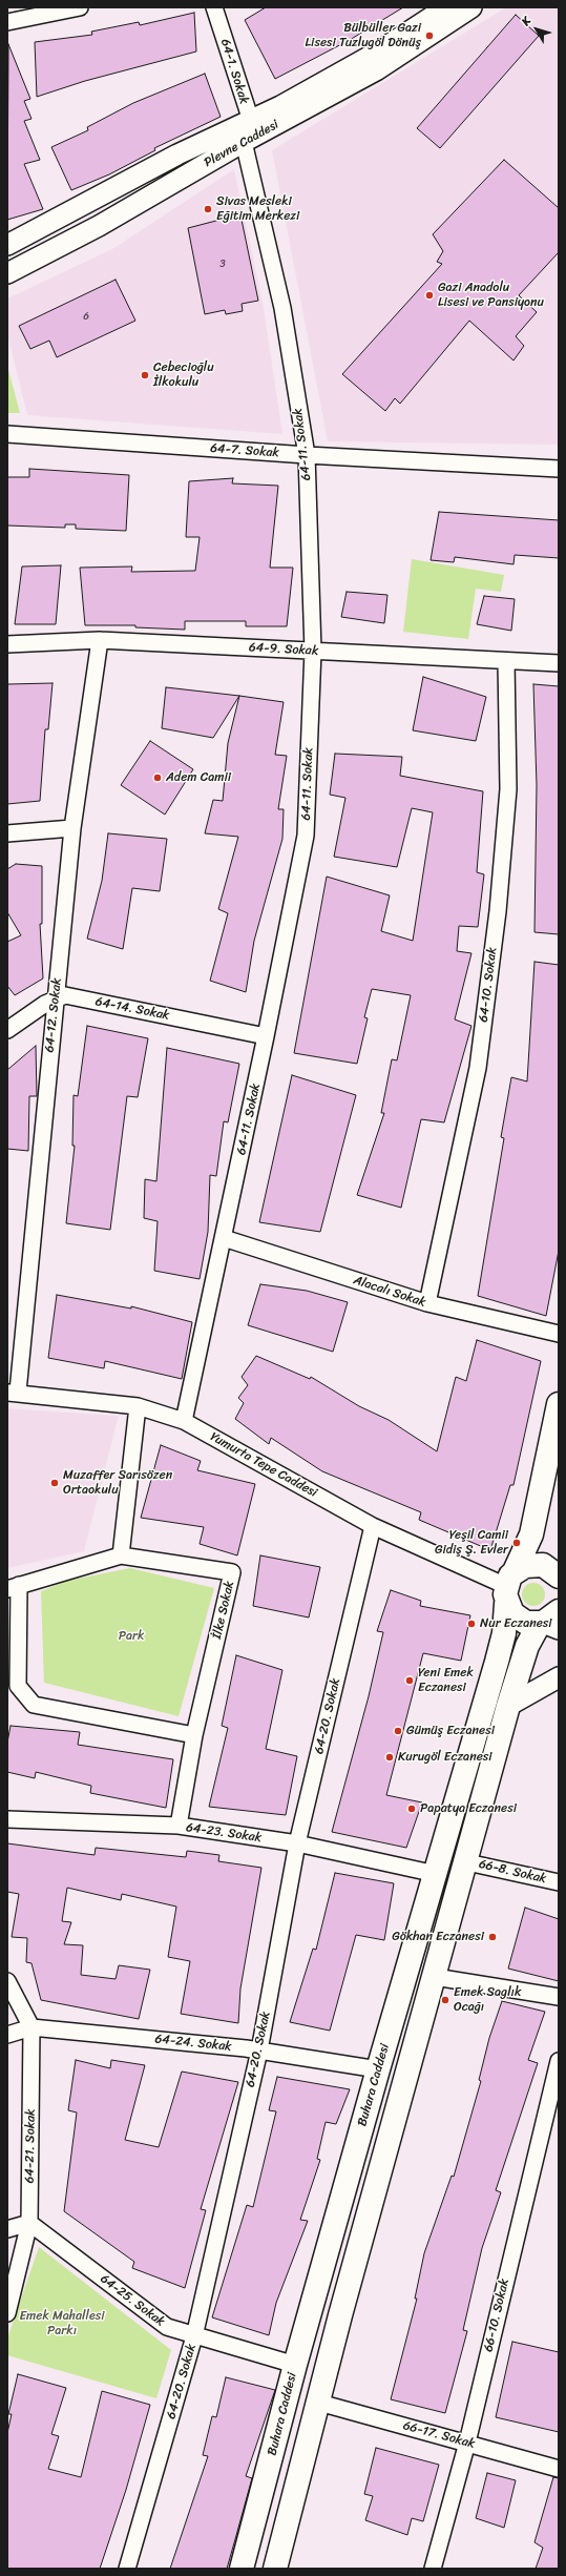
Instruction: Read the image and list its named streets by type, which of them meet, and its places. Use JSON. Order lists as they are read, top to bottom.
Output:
{
  "streets": {
    "main road": ["Buhara Caddesi"],
    "street": [
      "64-1. Sokak",
      "Plevne Caddesi",
      "64-11. Sokak",
      "64-7. Sokak",
      "64-9. Sokak",
      "64-10. Sokak",
      "64-14. Sokak",
      "64-12. Sokak",
      "Alacalı Sokak",
      "Yumurta Tepe Caddesi",
      "İlke Sokak",
      "64-20. Sokak",
      "64-23. Sokak",
      "66-8. Sokak",
      "64-24. Sokak",
      "64-21. Sokak",
      "64-25. Sokak",
      "66-10. Sokak",
      "66-17. Sokak"
    ]
  },
  "crossings": [
    ["64-1. Sokak", "Plevne Caddesi"],
    ["64-1. Sokak", "64-11. Sokak"],
    ["Plevne Caddesi", "64-11. Sokak"],
    ["64-11. Sokak", "64-7. Sokak"],
    ["64-11. Sokak", "64-9. Sokak"],
    ["64-11. Sokak", "64-14. Sokak"],
    ["64-11. Sokak", "Alacalı Sokak"],
    ["64-11. Sokak", "Yumurta Tepe Caddesi"],
    ["64-9. Sokak", "64-10. Sokak"],
    ["64-9. Sokak", "64-12. Sokak"],
    ["64-10. Sokak", "Alacalı Sokak"],
    ["64-14. Sokak", "64-12. Sokak"],
    ["64-12. Sokak", "Yumurta Tepe Caddesi"],
    ["Yumurta Tepe Caddesi", "64-20. Sokak"],
    ["Yumurta Tepe Caddesi", "Buhara Caddesi"],
    ["İlke Sokak", "64-23. Sokak"],
    ["64-20. Sokak", "64-23. Sokak"],
    ["64-20. Sokak", "64-24. Sokak"],
    ["64-20. Sokak", "64-25. Sokak"],
    ["64-23. Sokak", "Buhara Caddesi"],
    ["64-24. Sokak", "Buhara Caddesi"],
    ["64-24. Sokak", "64-21. Sokak"],
    ["Buhara Caddesi", "64-25. Sokak"],
    ["64-21. Sokak", "64-25. Sokak"],
    ["66-10. Sokak", "66-17. Sokak"]
  ],
  "parks": ["Park", "Emek Mahallesi Parkı"],
  "places": [
    "Bülbüller Gazi Lisesi Tuzlugöl Dönüş",
    "Sivas Mesleki Eğitim Merkezi",
    "Gazi Anadolu Lisesi ve Pansiyonu",
    "Cebecioğlu İlkokulu",
    "Adem Camii",
    "Muzaffer Sarısözen Ortaokulu",
    "Yeşil Camii Gidiş Ş. Evler",
    "Nur Eczanesi",
    "Yeni Emek Eczanesi",
    "Gümüş Eczanesi",
    "Kurugöl Eczanesi",
    "Papatya Eczanesi",
    "Gökhan Eczanesi",
    "Emek Saglık Ocağı"
  ],
  "house_numbers": ["3", "6"],
  "north": "top left"
}
